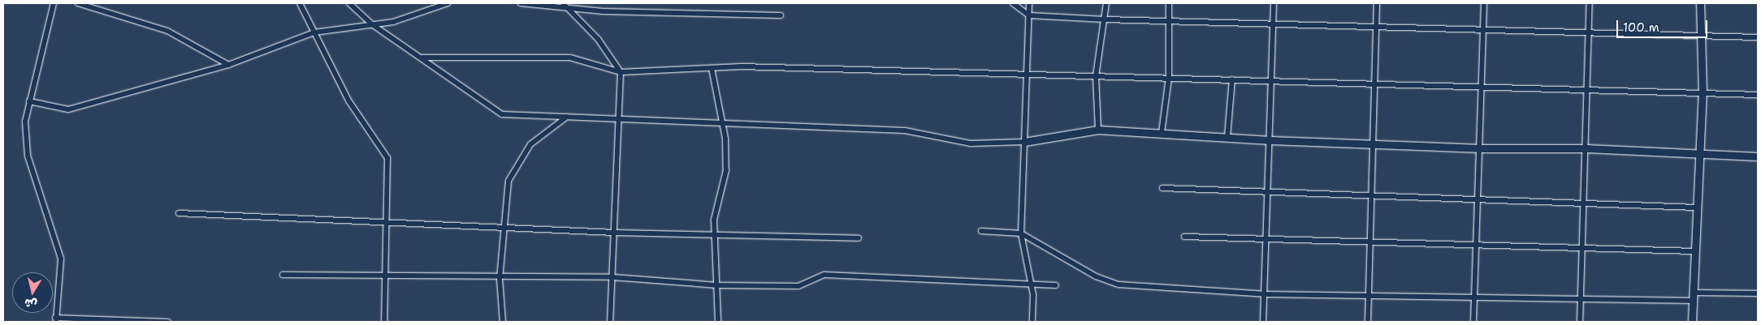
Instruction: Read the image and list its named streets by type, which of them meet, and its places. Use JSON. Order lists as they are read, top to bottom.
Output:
{
  "scale_bar": "100 m",
  "north": "bottom"
}
